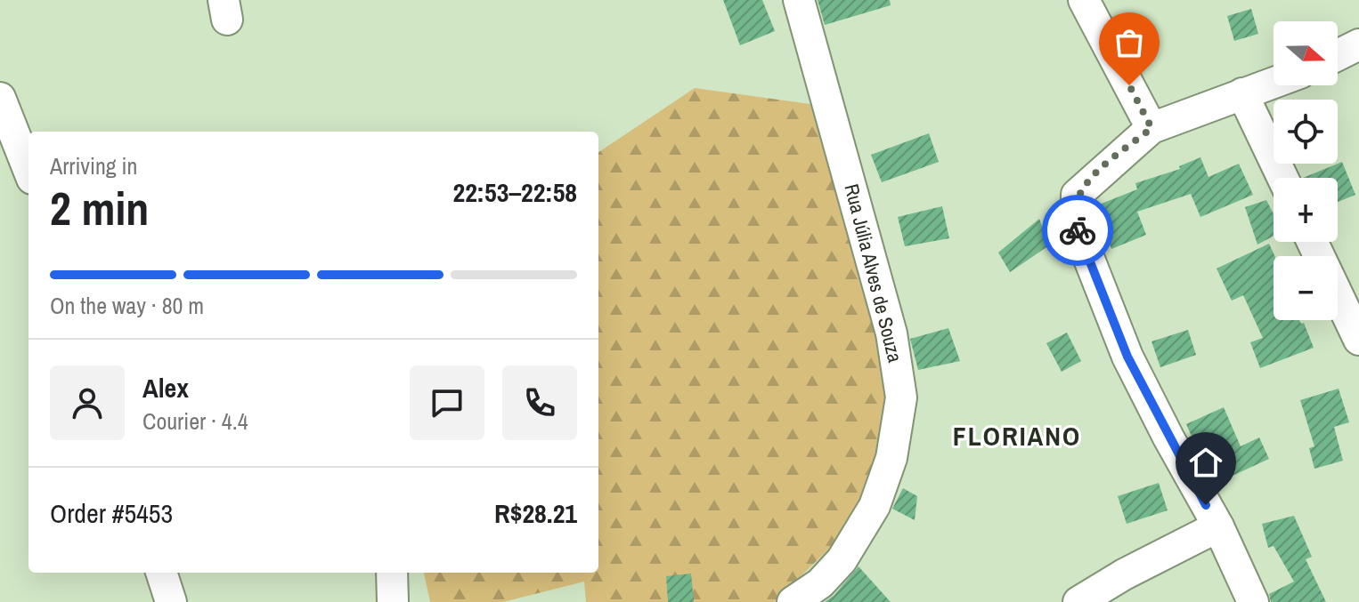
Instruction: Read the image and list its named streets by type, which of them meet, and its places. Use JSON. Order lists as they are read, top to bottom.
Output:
{
  "streets": {
    "street": ["Rua Júlia Alves de Souza"]
  },
  "districts": ["FLORIANO"],
  "north": "right",
  "page": {
    "map_buttons": ["+", "−"],
    "heading": ["2 min", "Arriving in", "22:53–22:58"],
    "panel": [
      "Alex",
      "Courier · 4.4",
      "Order #5453",
      "R$28.21"
    ],
    "bar": "On the way · 80 m"
  }
}
